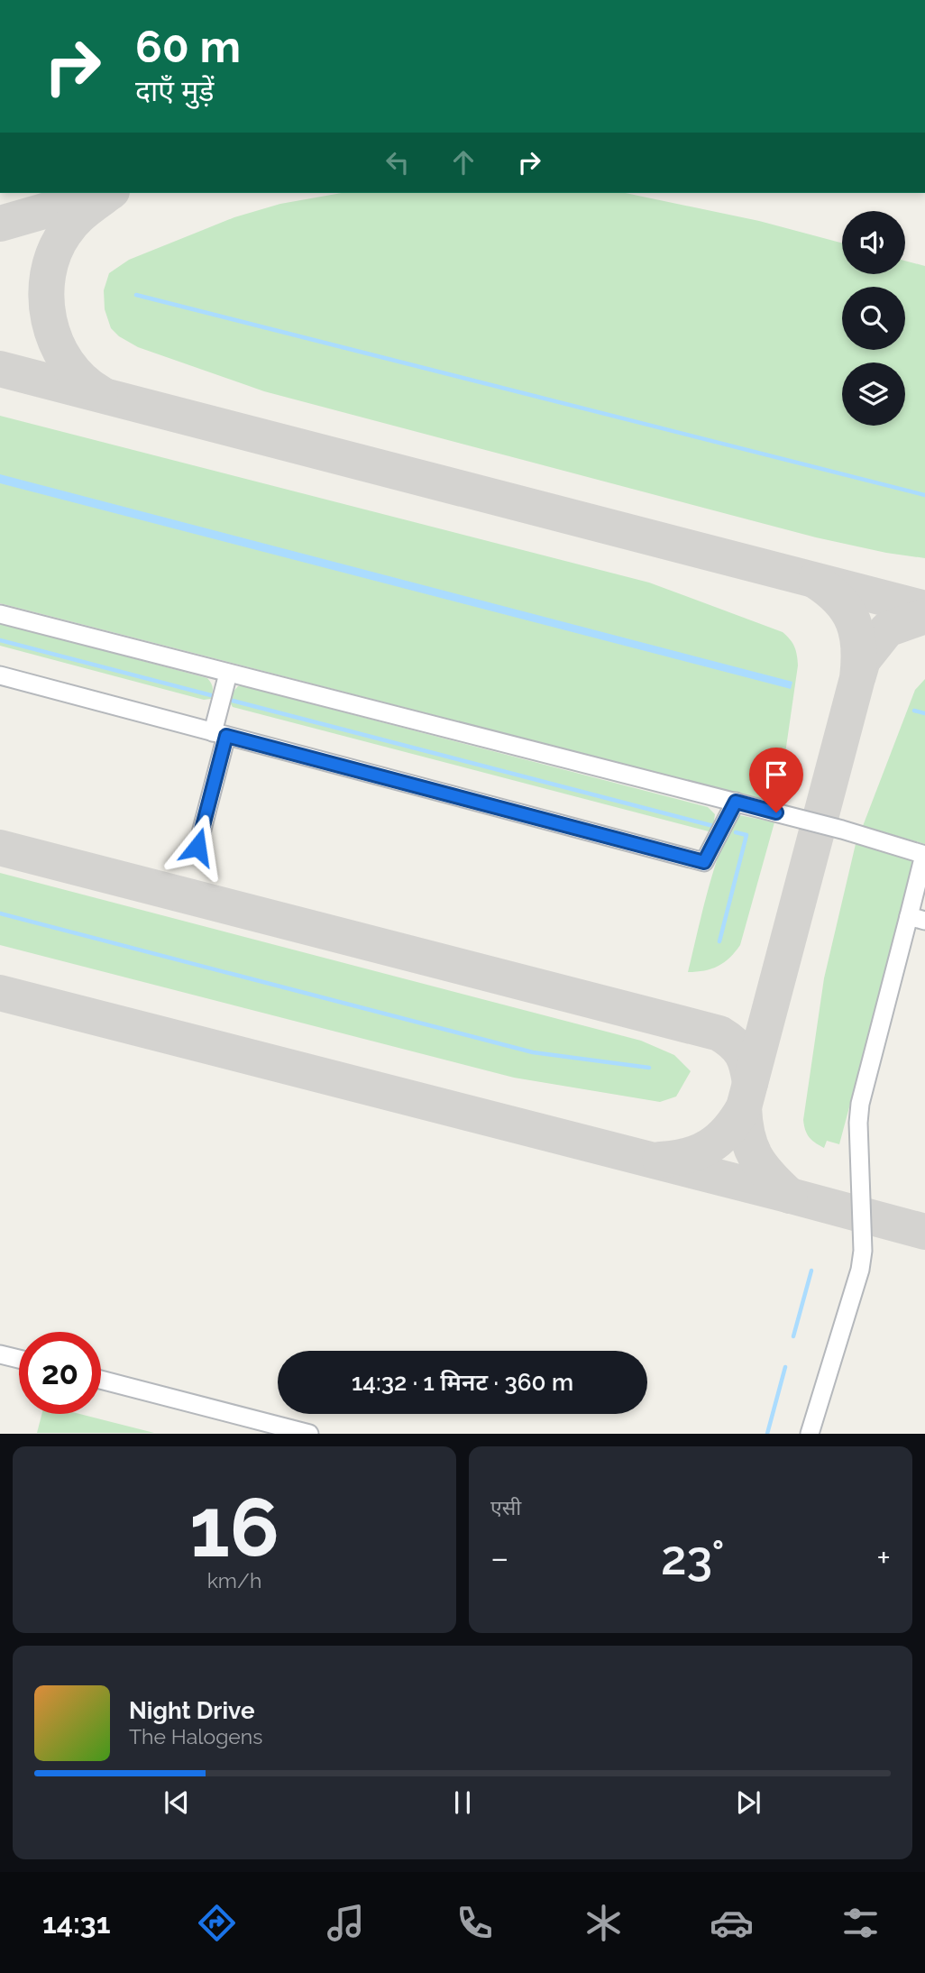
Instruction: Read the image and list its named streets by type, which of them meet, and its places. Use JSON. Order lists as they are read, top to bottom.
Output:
{
  "page": {
    "turn": ["60 m", "दाएँ मुड़ें"],
    "limit": "20",
    "trip": "14:32 · 1 मिनट · 360 m",
    "tile": [
      ["16", "km/h"],
      "एसी"
    ],
    "heat": ["−", "23°", "+"],
    "song": ["Night Drive", "The Halogens"],
    "tabs": "14:31"
  }
}
